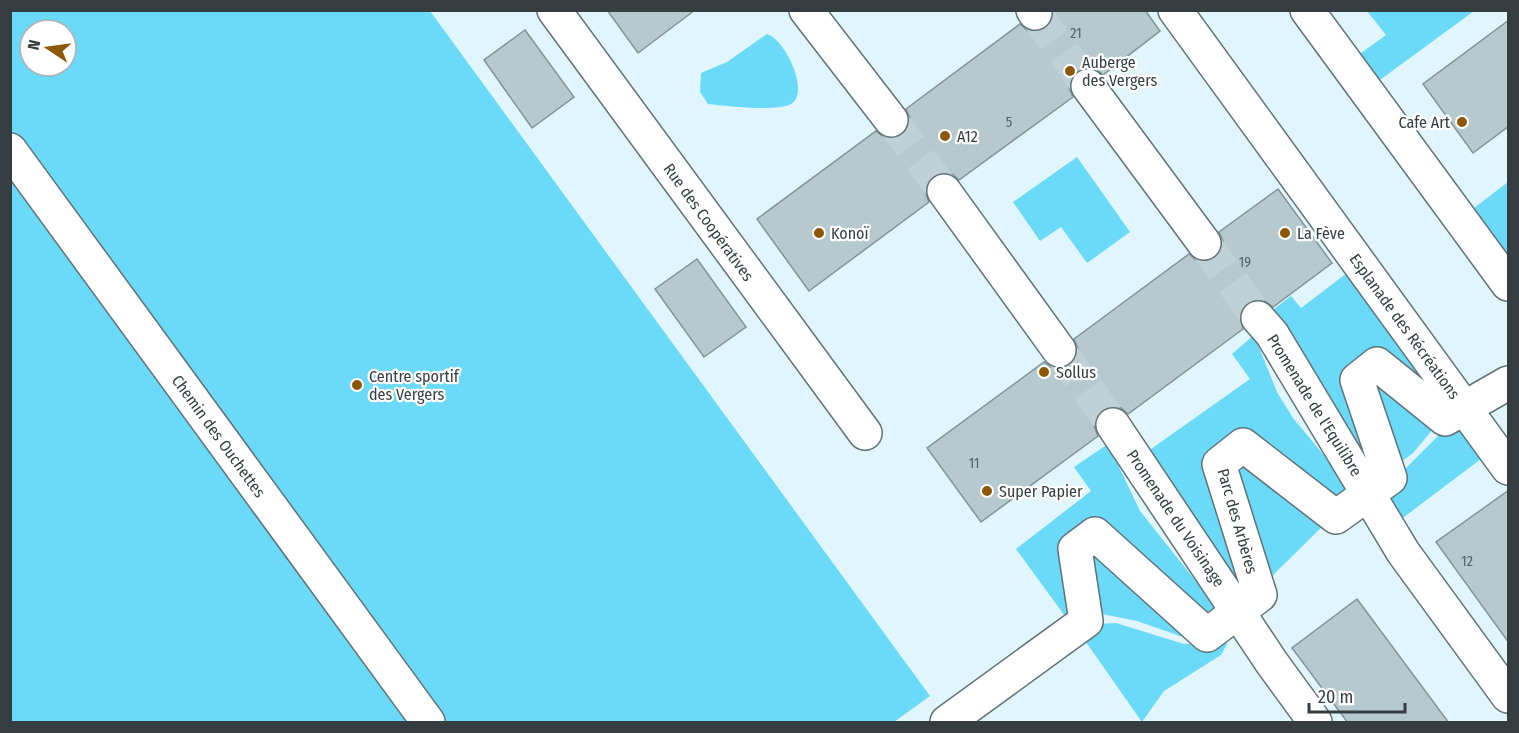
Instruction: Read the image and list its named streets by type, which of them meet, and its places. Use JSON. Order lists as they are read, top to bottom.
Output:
{
  "streets": {
    "street": [
      "Rue des Coopératives",
      "Esplanade des Récréations",
      "Promenade de l'Equilibre",
      "Chemin des Ouchettes",
      "Promenade du Voisinage",
      "Parc des Arbères"
    ]
  },
  "crossings": [
    ["Esplanade des Récréations", "Parc des Arbères"],
    ["Promenade de l'Equilibre", "Parc des Arbères"],
    ["Promenade du Voisinage", "Parc des Arbères"]
  ],
  "places": [
    "Auberge des Vergers",
    "Cafe Art",
    "A12",
    "Konoï",
    "La Fève",
    "Sollus",
    "Centre sportif des Vergers",
    "Super Papier"
  ],
  "house_numbers": [
    "21",
    "5",
    "19",
    "11",
    "12"
  ],
  "scale_bar": "20 m",
  "north": "left"
}
